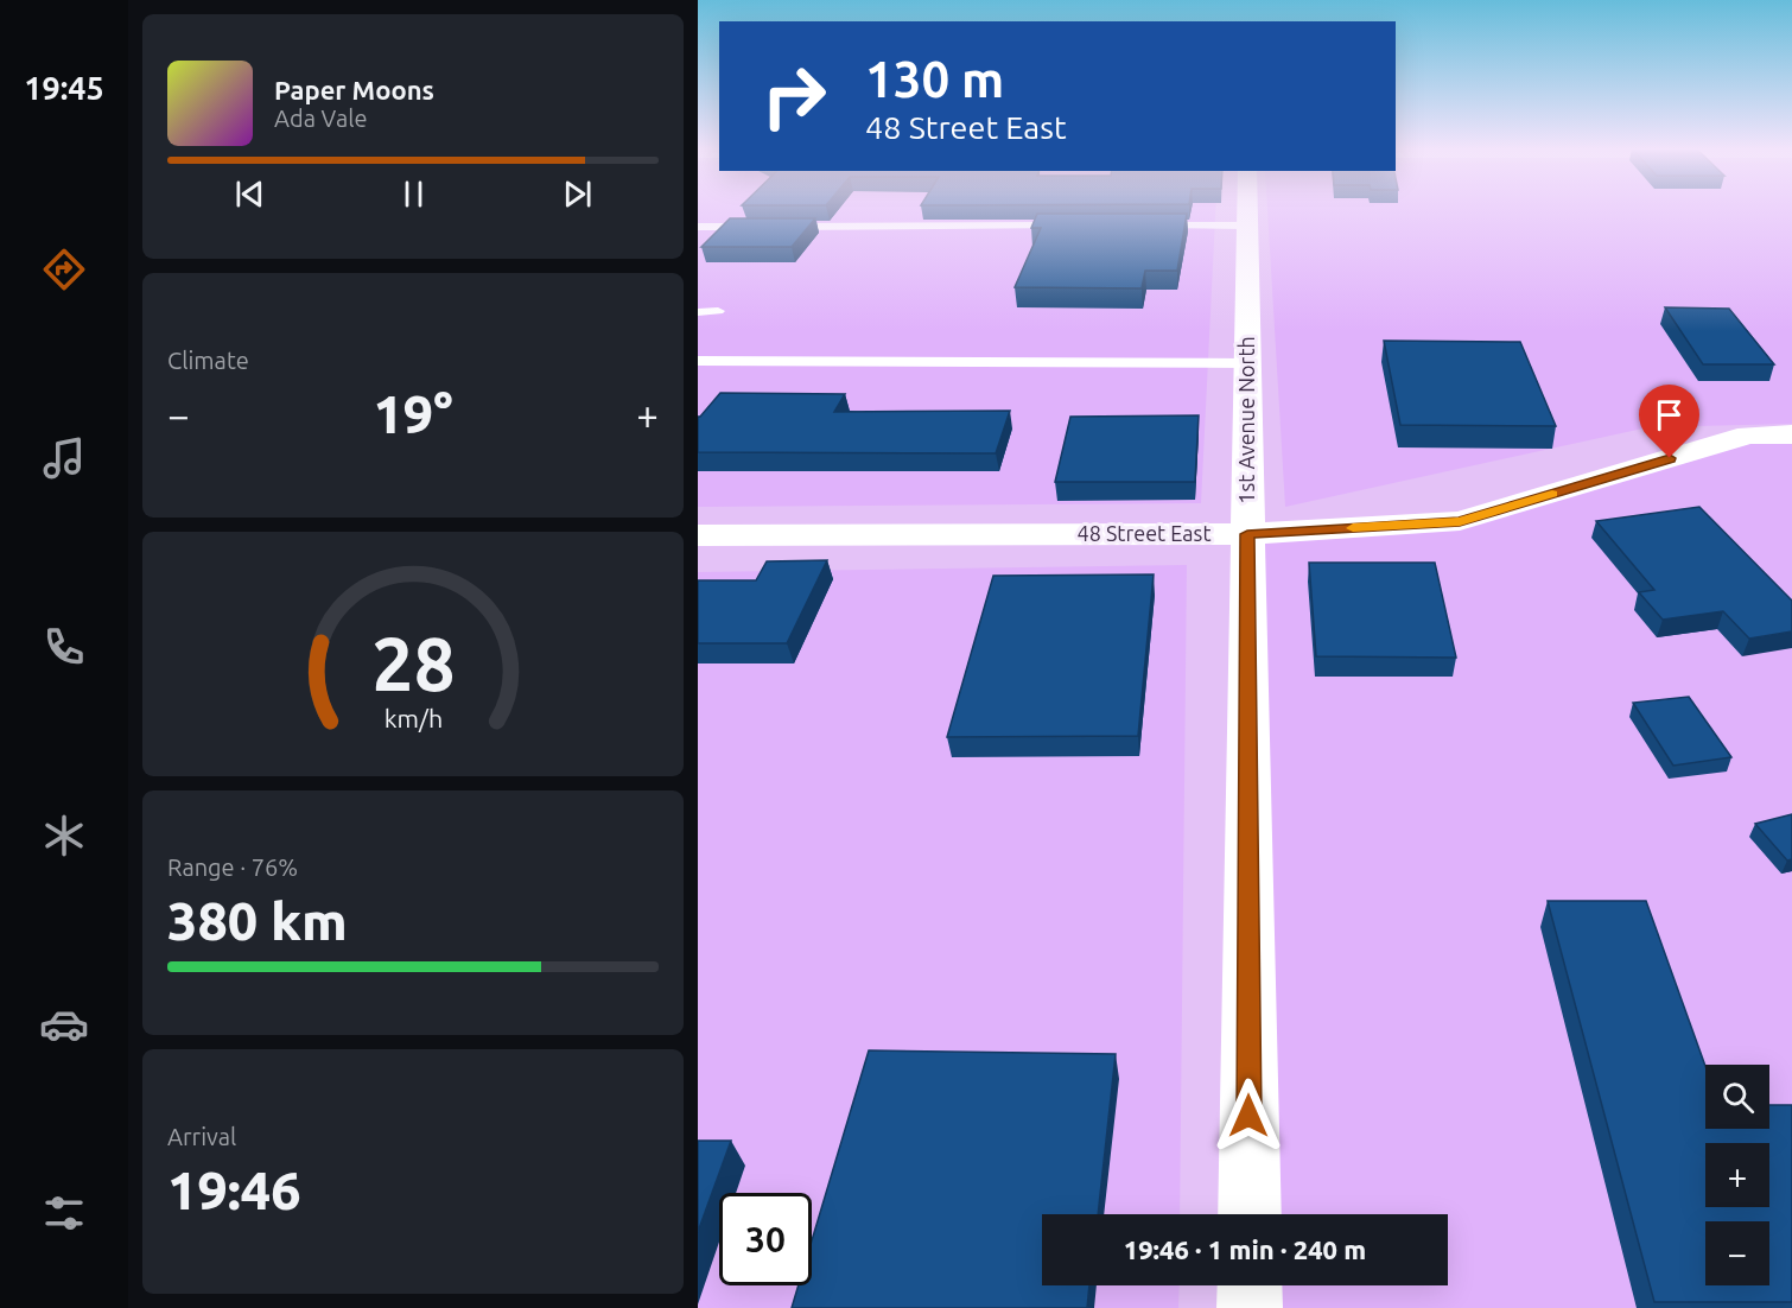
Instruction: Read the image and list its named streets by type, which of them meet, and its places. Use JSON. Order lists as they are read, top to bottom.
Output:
{
  "streets": {
    "street": ["1st Avenue North", "48 Street East"]
  },
  "crossings": [
    ["1st Avenue North", "48 Street East"]
  ],
  "page": {
    "tabs": "19:45",
    "turn": ["130 m", "48 Street East"],
    "song": ["Paper Moons", "Ada Vale"],
    "tile": [
      "Climate",
      ["Range · 76%", "380 km"],
      ["Arrival", "19:46"]
    ],
    "heat": ["−", "19°", "+"],
    "map_buttons": ["+", "−"],
    "limit": "30",
    "trip": "19:46 · 1 min · 240 m",
    "gauge": ["28", "km/h"]
  }
}
